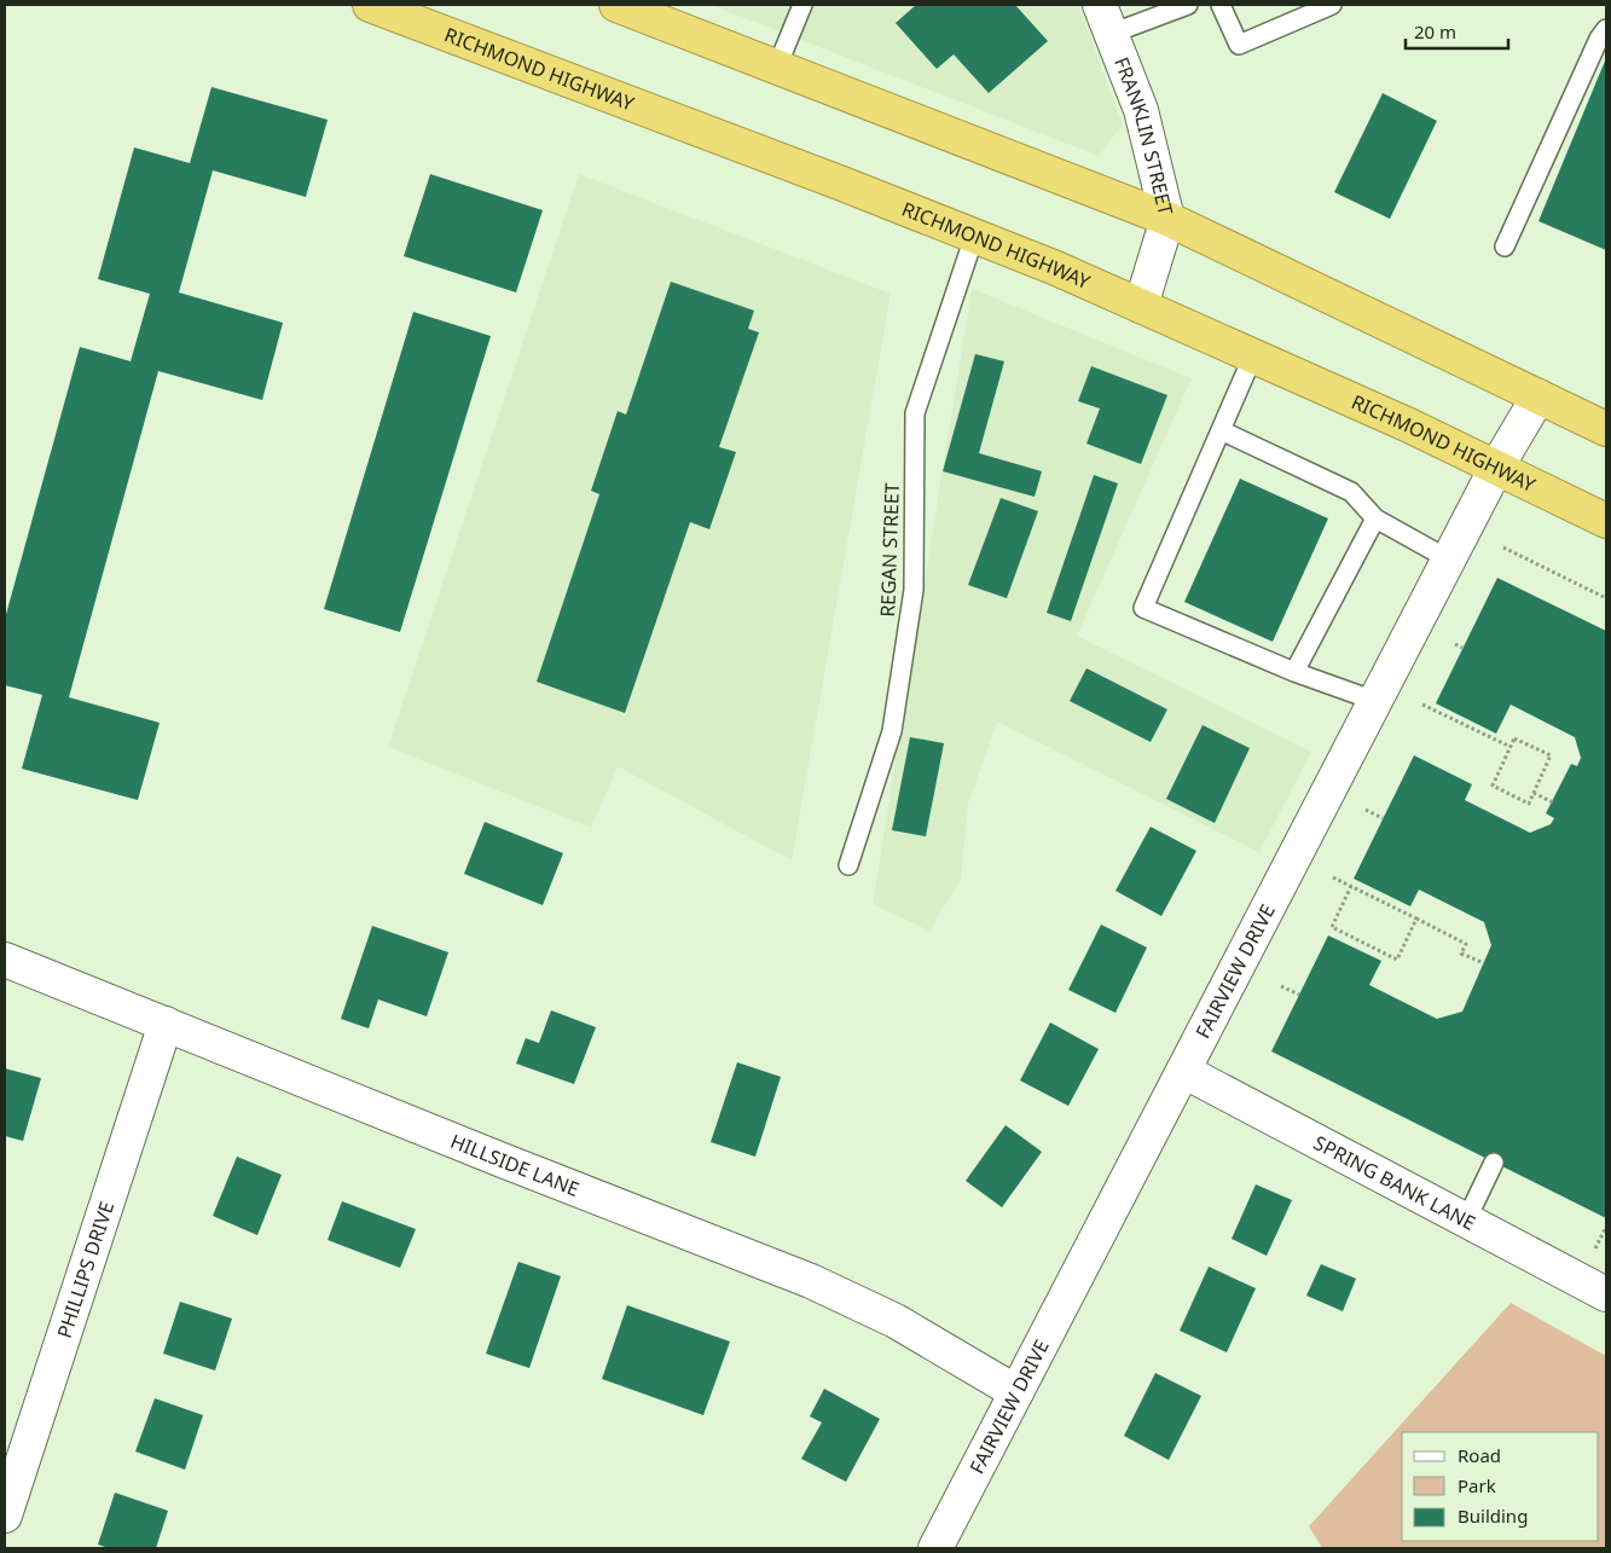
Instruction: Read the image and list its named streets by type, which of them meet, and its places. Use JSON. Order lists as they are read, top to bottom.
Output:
{
  "streets": {
    "highway": ["RICHMOND HIGHWAY"],
    "street": [
      "FRANKLIN STREET",
      "FAIRVIEW DRIVE",
      "HILLSIDE LANE",
      "SPRING BANK LANE",
      "PHILLIPS DRIVE"
    ],
    "lane": ["REGAN STREET"]
  },
  "crossings": [
    ["RICHMOND HIGHWAY", "FRANKLIN STREET"],
    ["RICHMOND HIGHWAY", "REGAN STREET"],
    ["RICHMOND HIGHWAY", "FAIRVIEW DRIVE"],
    ["FAIRVIEW DRIVE", "HILLSIDE LANE"],
    ["FAIRVIEW DRIVE", "SPRING BANK LANE"],
    ["HILLSIDE LANE", "PHILLIPS DRIVE"]
  ],
  "legend": ["Road", "Park", "Building"],
  "scale_bar": "20 m"
}
